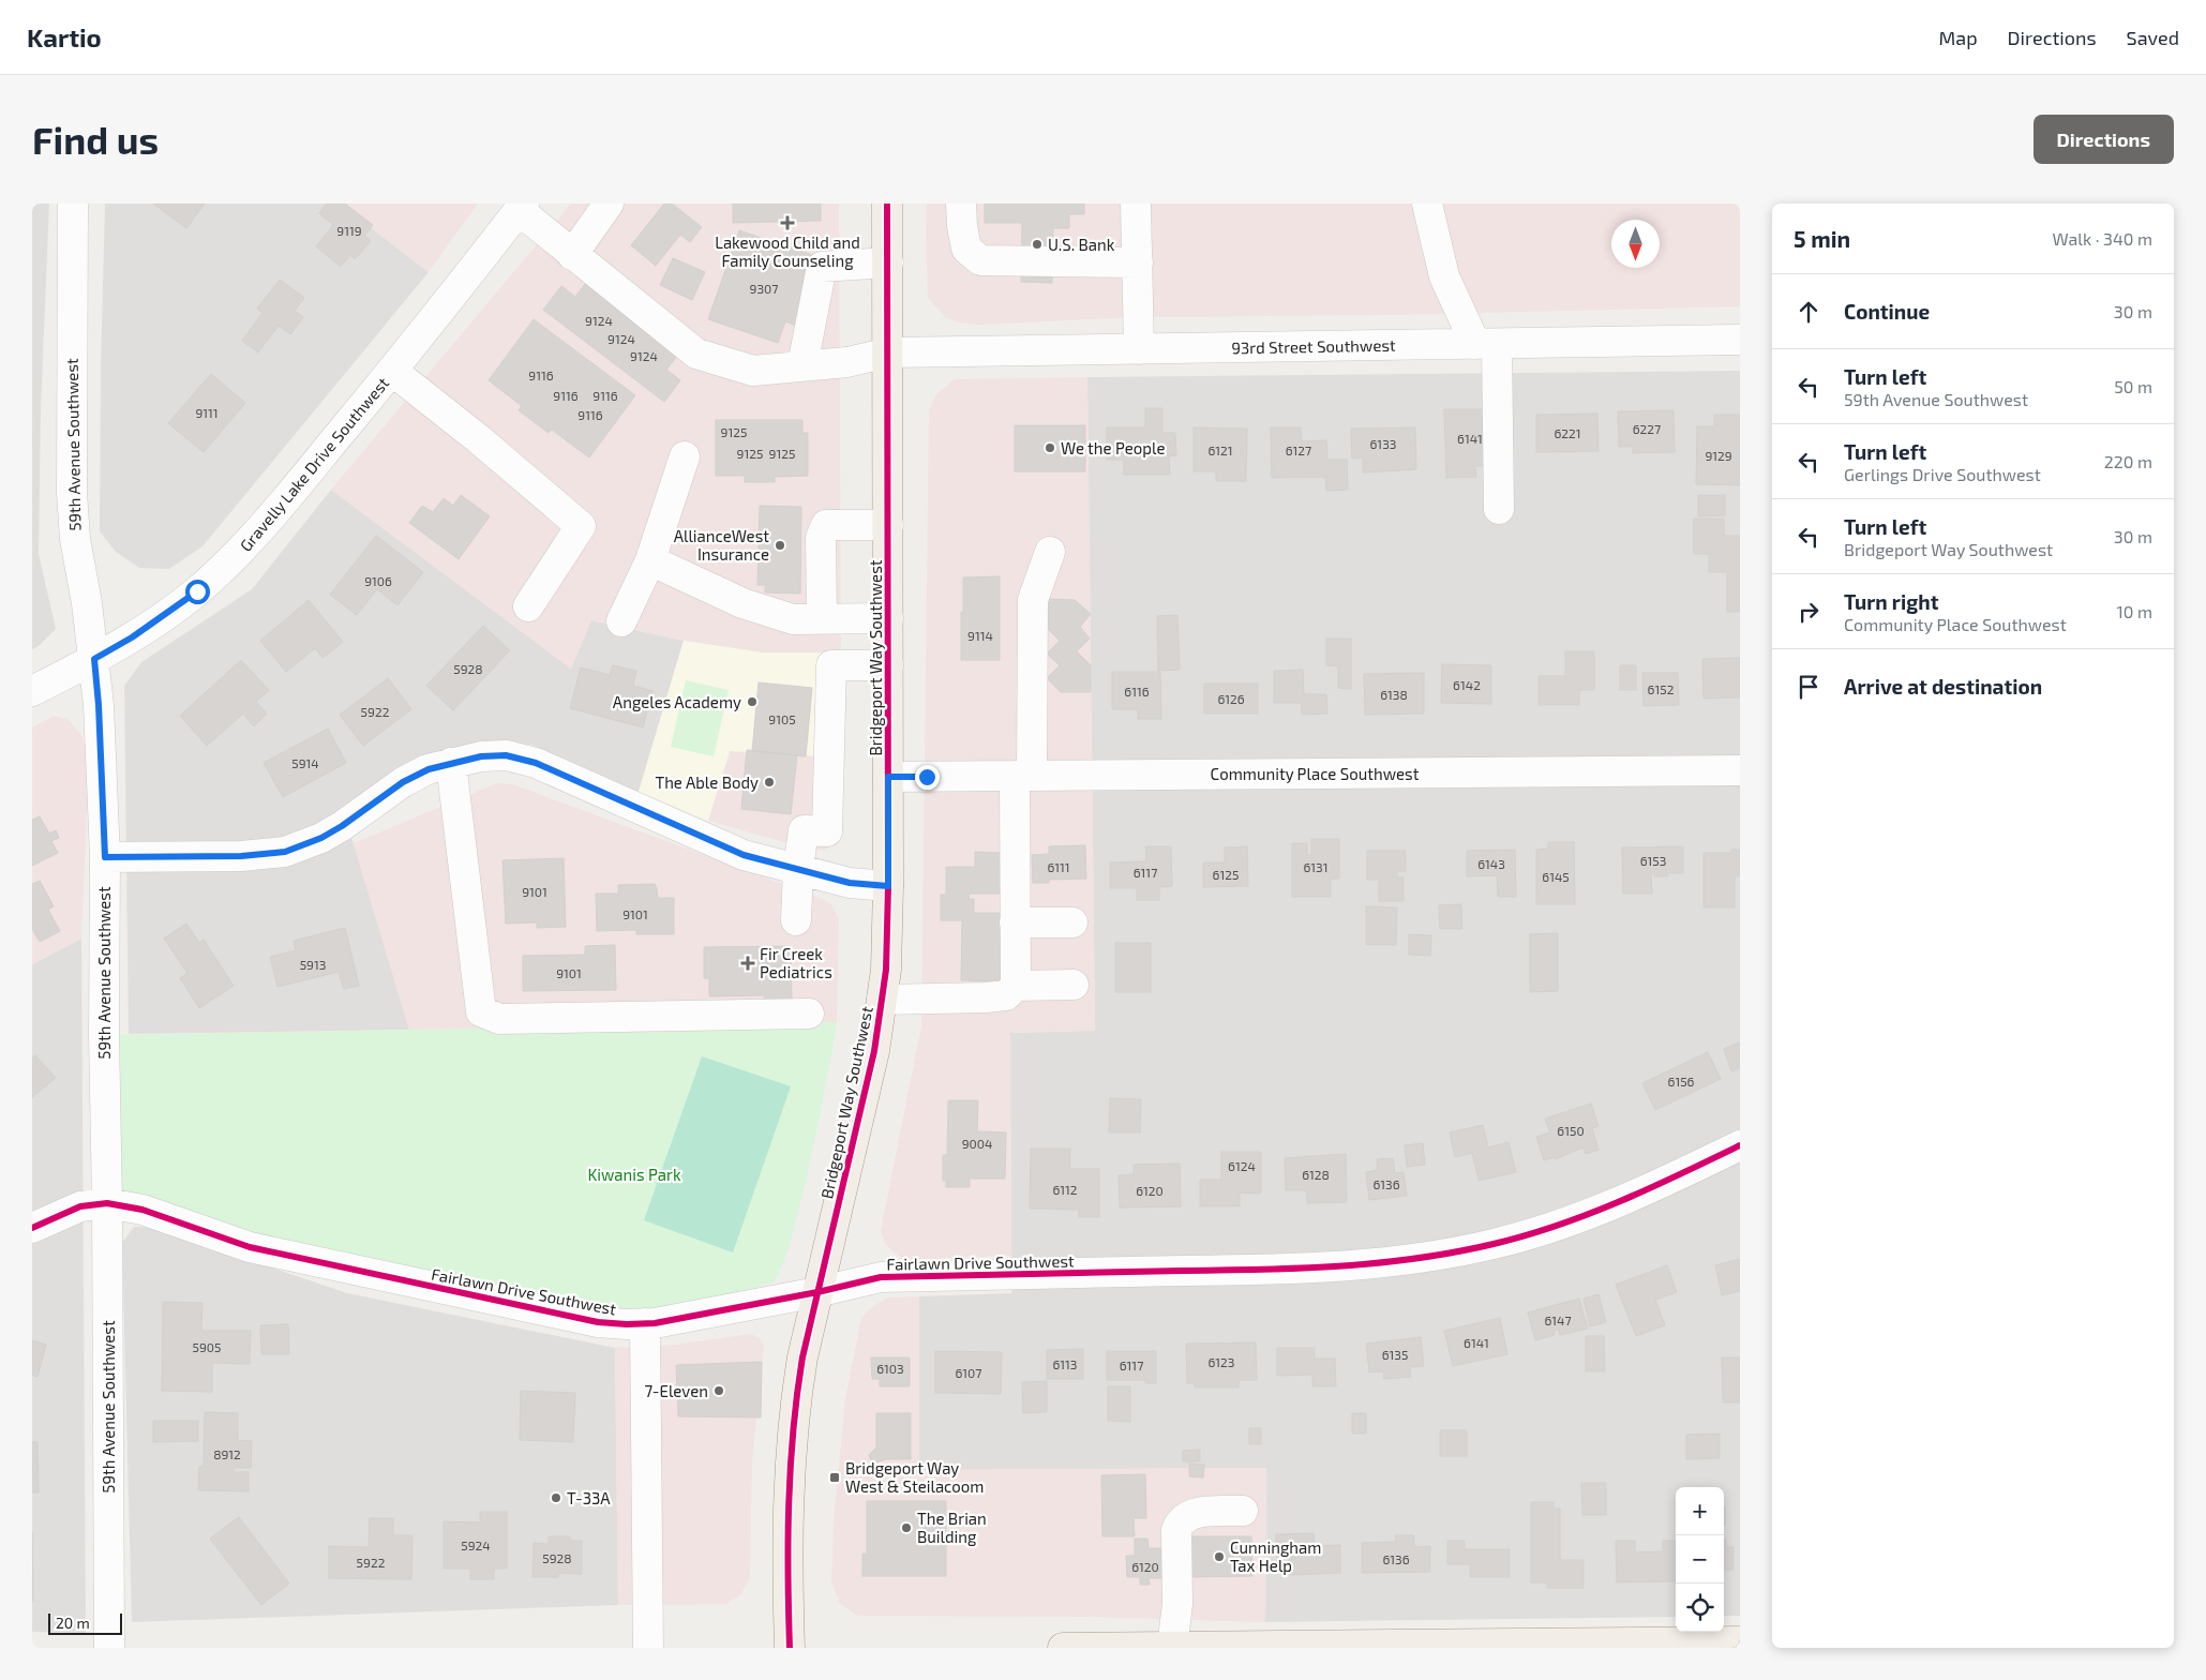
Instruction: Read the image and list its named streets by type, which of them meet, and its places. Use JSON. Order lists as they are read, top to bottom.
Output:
{
  "streets": {
    "main road": ["Bridgeport Way Southwest"],
    "street": [
      "93rd Street Southwest",
      "59th Avenue Southwest",
      "Gravelly Lake Drive Southwest",
      "Community Place Southwest",
      "Fairlawn Drive Southwest"
    ]
  },
  "crossings": [
    ["93rd Street Southwest", "Gravelly Lake Drive Southwest"],
    ["93rd Street Southwest", "Bridgeport Way Southwest"],
    ["59th Avenue Southwest", "Gravelly Lake Drive Southwest"],
    ["59th Avenue Southwest", "Fairlawn Drive Southwest"],
    ["Bridgeport Way Southwest", "Community Place Southwest"],
    ["Bridgeport Way Southwest", "Fairlawn Drive Southwest"]
  ],
  "parks": ["Kiwanis Park"],
  "places": {
    "health": ["Lakewood Child and Family Counseling", "Fir Creek Pediatrics"],
    "other": [
      "U.S. Bank",
      "We the People",
      "AllianceWest Insurance",
      "Angeles Academy",
      "The Able Body",
      "7-Eleven",
      "T-33A",
      "The Brian Building",
      "Cunningham Tax Help"
    ],
    "transit": ["Bridgeport Way West & Steilacoom"]
  },
  "house_numbers": [
    "9119",
    "9307",
    "9124",
    "9124",
    "9124",
    "9116",
    "9116",
    "9116",
    "9111",
    "9116",
    "6227",
    "9125",
    "6221",
    "6141",
    "6133",
    "6121",
    "6127",
    "9125",
    "9125",
    "9129",
    "9106",
    "9114",
    "5928",
    "6142",
    "6152",
    "6116",
    "6138",
    "6126",
    "5922",
    "9105",
    "5914",
    "6153",
    "6143",
    "6111",
    "6131",
    "6117",
    "6125",
    "6145",
    "9101",
    "9101",
    "5913",
    "9101",
    "6156",
    "6150",
    "9004",
    "6124",
    "6128",
    "6136",
    "6112",
    "6120",
    "6147",
    "6141",
    "5905",
    "6135",
    "6123",
    "6113",
    "6117",
    "6103",
    "6107",
    "8912",
    "5924",
    "5928",
    "6136",
    "5922",
    "6120"
  ],
  "scale_bar": "20 m",
  "north": "bottom",
  "page": {
    "header": "Kartio",
    "nav": ["Map", "Directions", "Saved"],
    "buttons": "Directions",
    "title": "Find us",
    "heading": ["5 min", "Walk · 340 m"],
    "list": [
      ["Continue", "30 m"],
      ["Turn left", "59th Avenue Southwest", "50 m"],
      ["Turn left", "Gerlings Drive Southwest", "220 m"],
      ["Turn left", "Bridgeport Way Southwest", "30 m"],
      ["Turn right", "Community Place Southwest", "10 m"],
      "Arrive at destination"
    ],
    "map_buttons": ["+", "−"],
    "scale": "20 m"
  }
}
